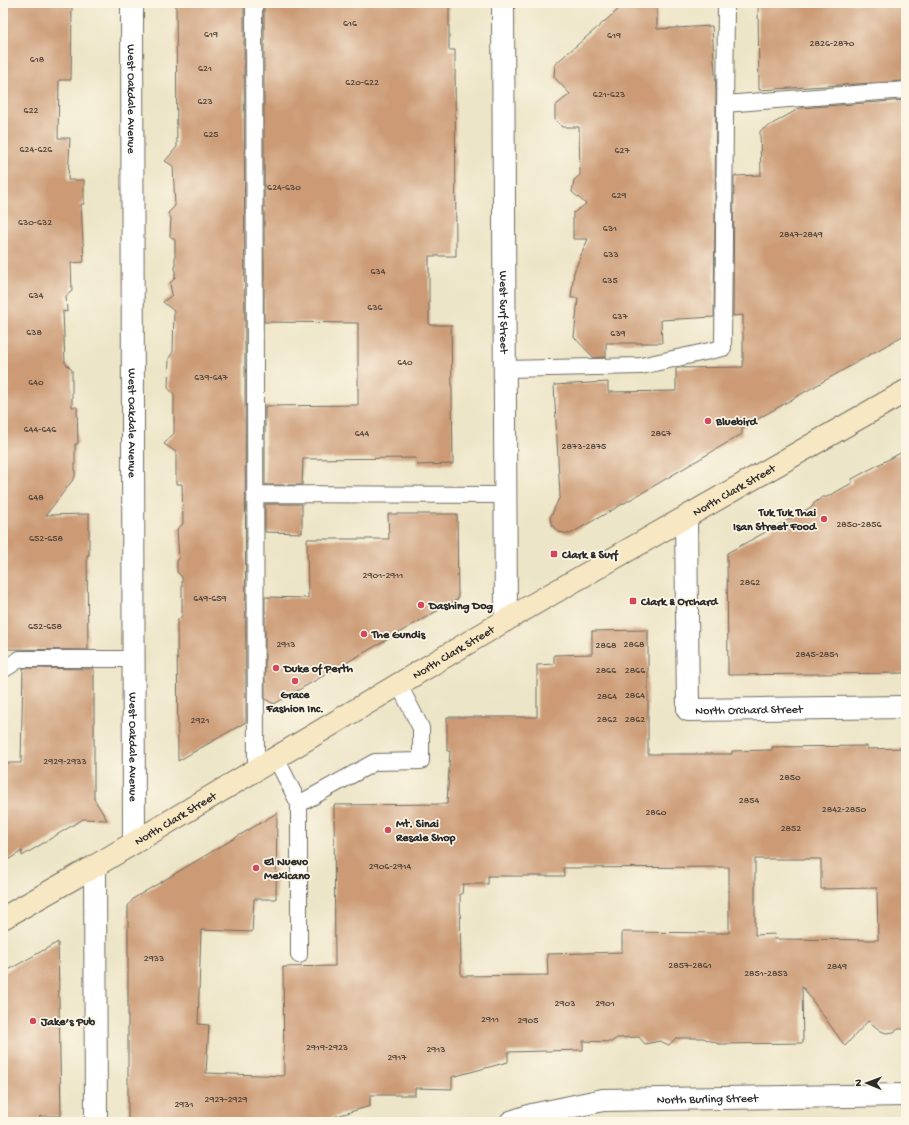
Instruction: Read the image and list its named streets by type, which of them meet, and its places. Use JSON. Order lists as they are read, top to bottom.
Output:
{
  "streets": {
    "main road": ["North Clark Street"],
    "street": [
      "West Oakdale Avenue",
      "West Surf Street",
      "North Orchard Street",
      "North Burling Street"
    ]
  },
  "crossings": [
    ["West Oakdale Avenue", "North Clark Street"],
    ["West Surf Street", "North Clark Street"],
    ["North Clark Street", "North Orchard Street"]
  ],
  "places": {
    "other": [
      "Bluebird",
      "Tuk Tuk Thai Isan Street Food",
      "Dashing Dog",
      "The Gundis",
      "Duke of Perth",
      "Grace Fashion Inc.",
      "Mt. Sinai Resale Shop",
      "El Nuevo Mexicano",
      "Jake’s Pub"
    ],
    "transit": ["Clark & Surf", "Clark & Orchard"]
  },
  "house_numbers": [
    "616",
    "619",
    "619",
    "2826-2870",
    "618",
    "621",
    "620-622",
    "621-623",
    "623",
    "622",
    "625",
    "624-626",
    "627",
    "624-630",
    "629",
    "630-632",
    "631",
    "2847-2849",
    "633",
    "634",
    "635",
    "634",
    "636",
    "637",
    "638",
    "639",
    "640",
    "639-647",
    "640",
    "644-646",
    "644",
    "2867",
    "2873-2875",
    "648",
    "2850-2856",
    "652-658",
    "2901-2911",
    "2862",
    "649-659",
    "652-658",
    "2913",
    "2868",
    "2868",
    "2845-2851",
    "2866",
    "2866",
    "2864",
    "2864",
    "2862",
    "2862",
    "2921",
    "2929-2933",
    "2850",
    "2854",
    "2842-2850",
    "2860",
    "2852",
    "2906-2914",
    "2933",
    "2857-2861",
    "2849",
    "2851-2853",
    "2903",
    "2901",
    "2911",
    "2905",
    "2919-2923",
    "2913",
    "2917",
    "2927-2929",
    "2931"
  ],
  "north": "left"
}
